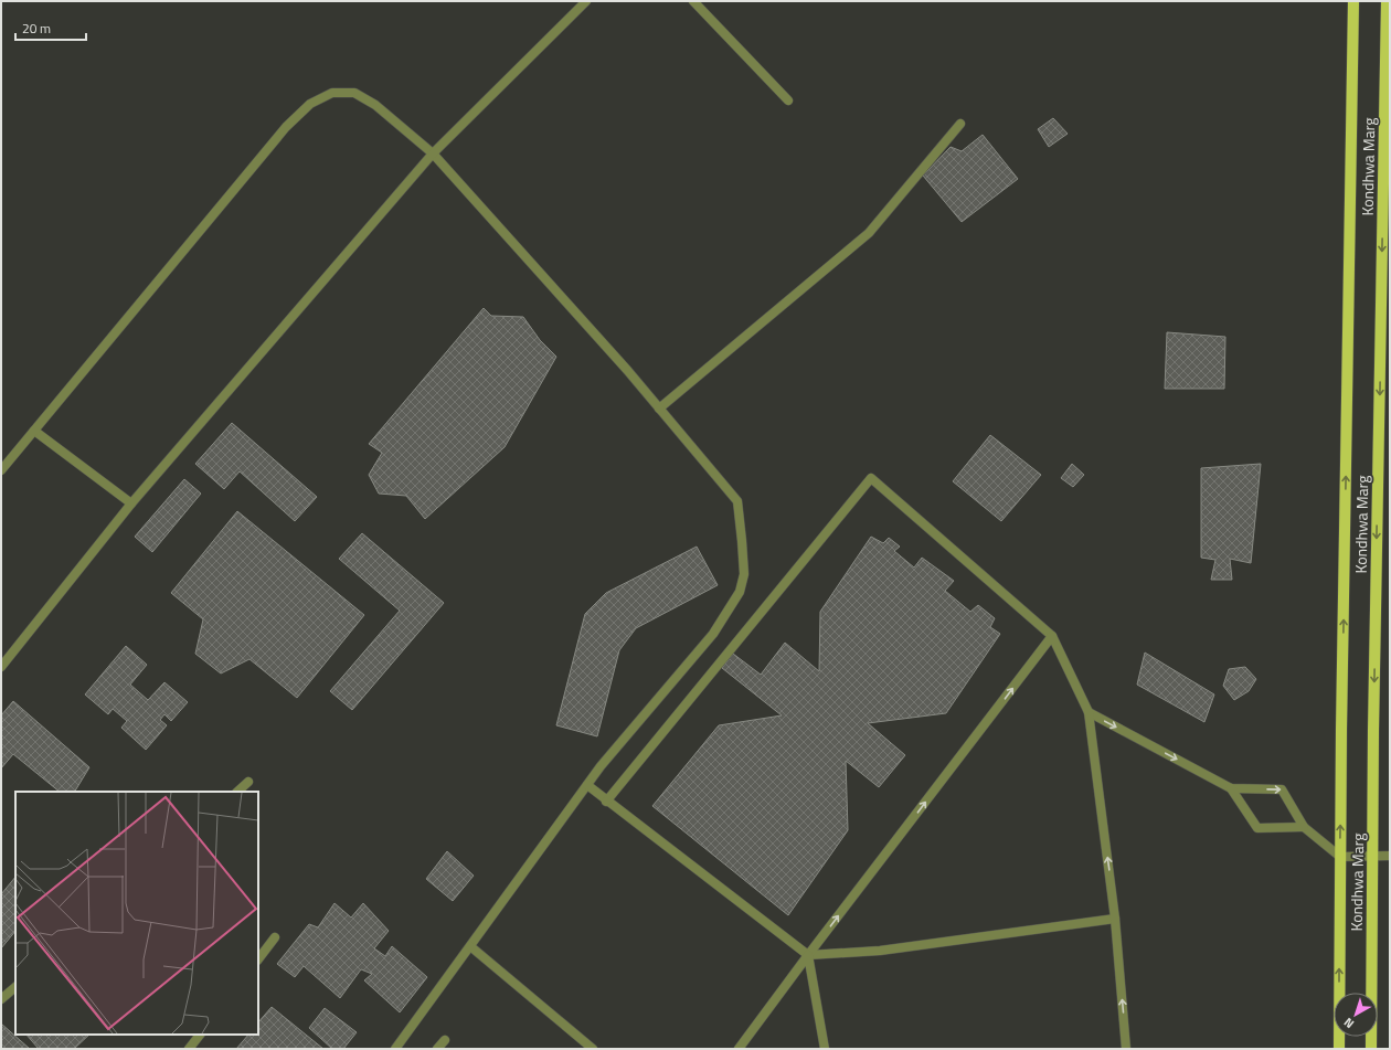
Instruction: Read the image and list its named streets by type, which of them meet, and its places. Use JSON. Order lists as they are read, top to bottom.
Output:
{
  "streets": {
    "main road": ["Kondhwa Marg"]
  },
  "scale_bar": "20 m",
  "north": "bottom left"
}
